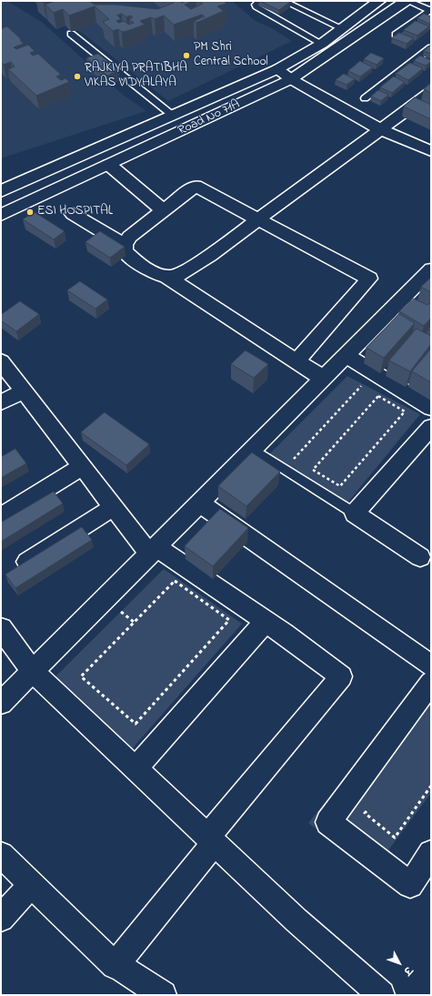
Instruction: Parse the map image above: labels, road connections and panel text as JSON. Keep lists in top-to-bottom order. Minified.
{"streets":{"street":["Road No 71A"]},"places":["PM Shri Central School","RAJKIYA PRATIBHA VIKAS VIDYALAYA","ESI HOSPITAL"],"north":"bottom right"}
